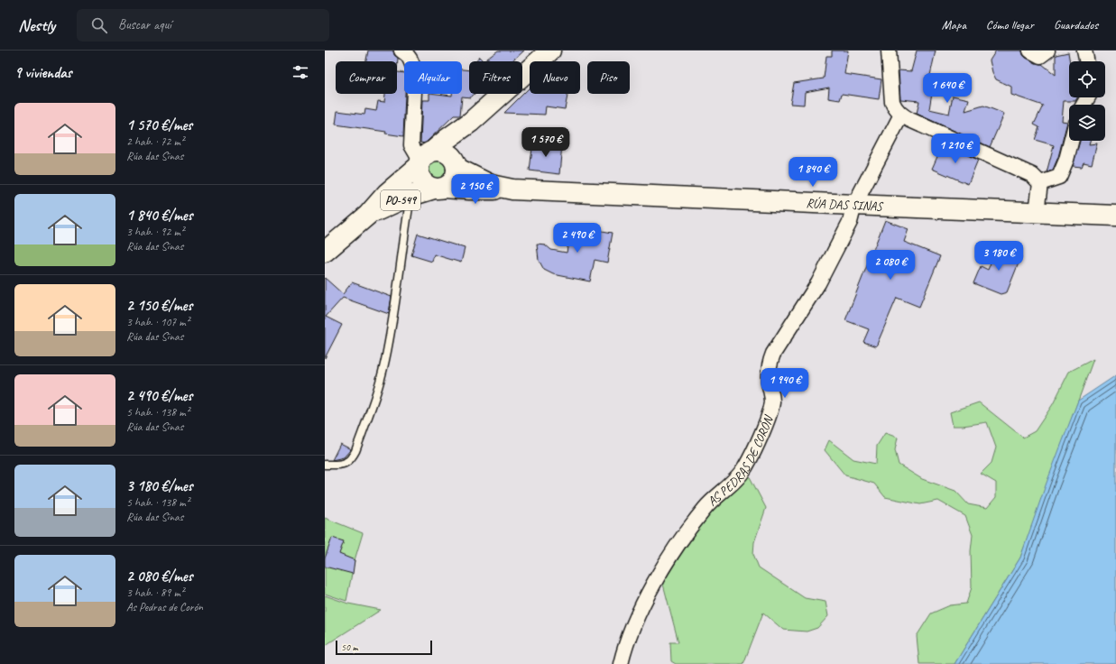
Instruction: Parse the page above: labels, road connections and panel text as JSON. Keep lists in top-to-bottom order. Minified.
{"streets":{"street":["PO-549","RÚA DAS SINAS","AS PEDRAS DE CORÓN"]},"crossings":[["PO-549","RÚA DAS SINAS"],["RÚA DAS SINAS","AS PEDRAS DE CORÓN"]],"scale_bar":"50 m","page":{"header":"Nestly","search":"Buscar aquí","nav":["Mapa","Cómo llegar","Guardados"],"heading":"9 viviendas","chip":["Comprar","Alquilar","Filtros","Nuevo","Piso"],"price":["1 640 €","1 570 €","1 210 €","1 840 €","2 150 €","2 490 €","3 180 €","2 080 €","1 940 €"],"list":[{"name":"1 570 €/mes","note":"2 hab. · 72 m² · Rúa das Sinas"},{"name":"1 840 €/mes","note":"3 hab. · 92 m² · Rúa das Sinas"},{"name":"2 150 €/mes","note":"3 hab. · 107 m² · Rúa das Sinas"},{"name":"2 490 €/mes","note":"5 hab. · 138 m² · Rúa das Sinas"},{"name":"3 180 €/mes","note":"5 hab. · 138 m² · Rúa das Sinas"},{"name":"2 080 €/mes","note":"3 hab. · 89 m² · As Pedras de Corón"}],"scale":"50 m"}}
